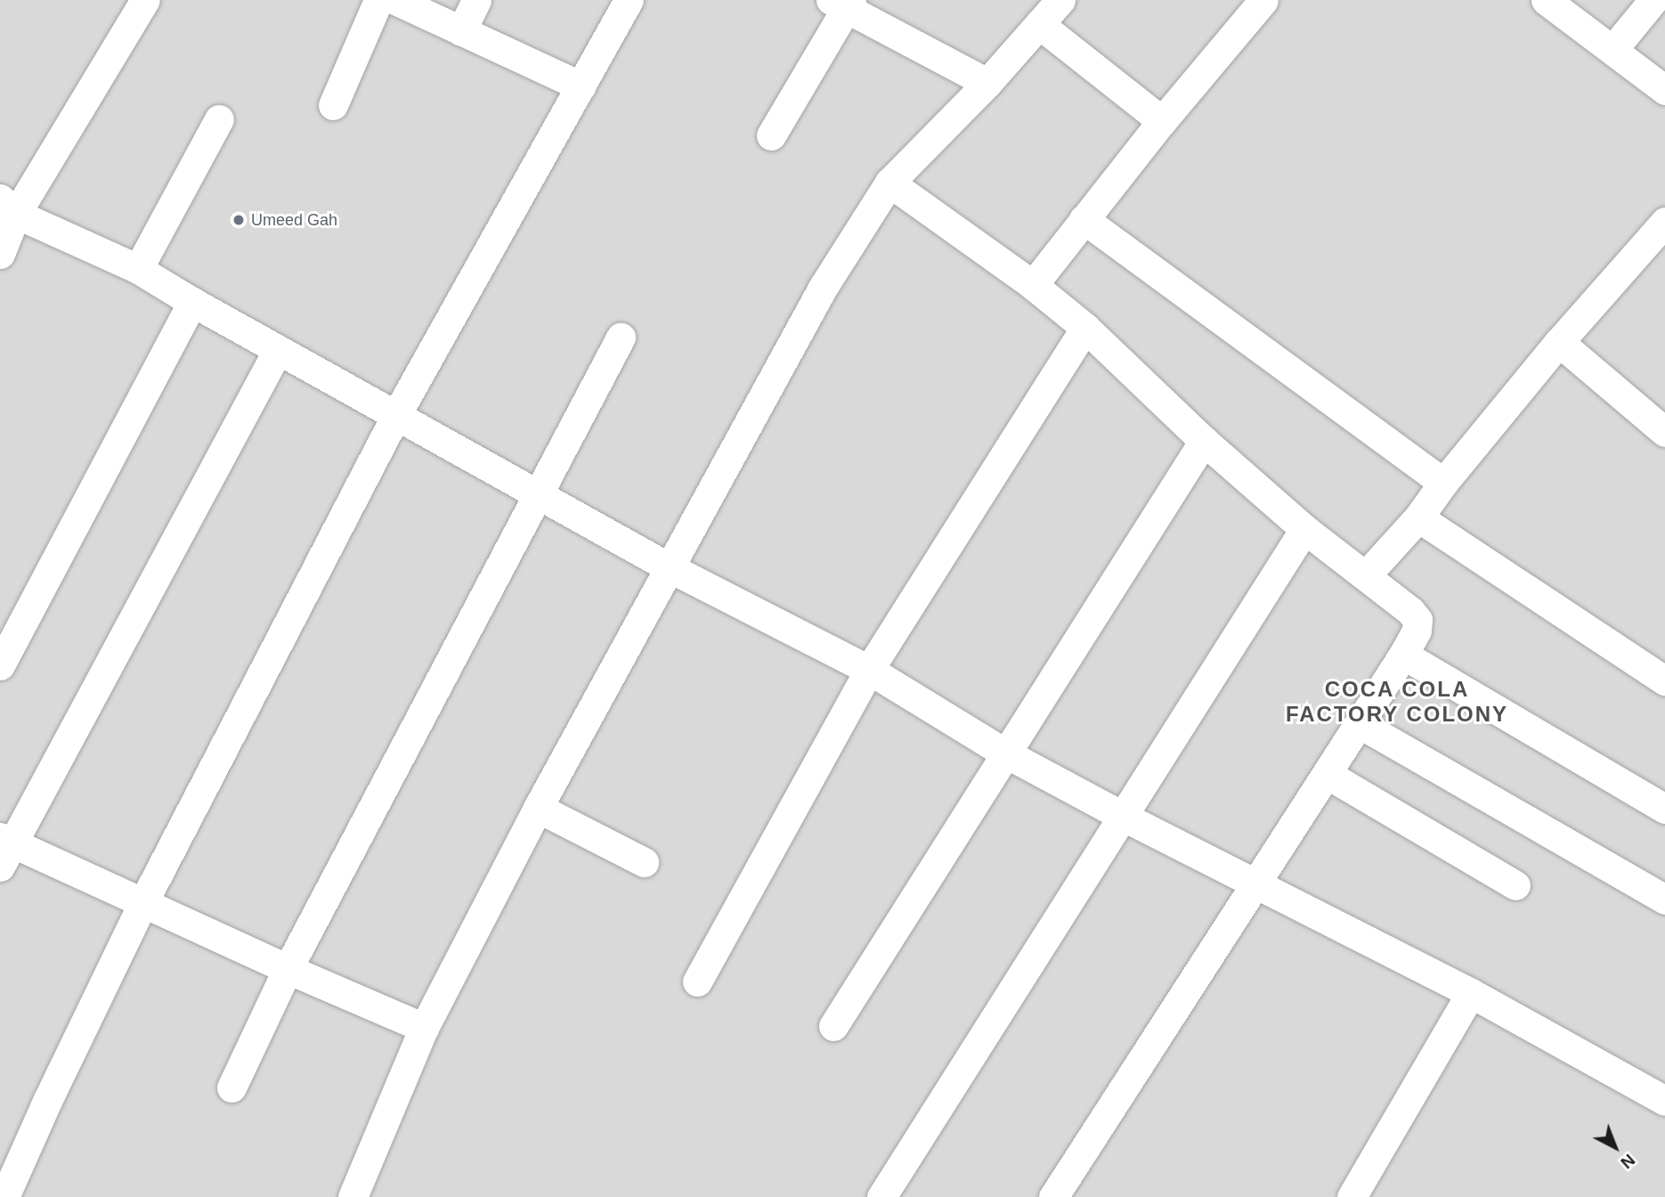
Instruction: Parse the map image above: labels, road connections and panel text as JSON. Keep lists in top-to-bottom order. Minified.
{"districts":["COCA COLA FACTORY COLONY"],"places":["Umeed Gah"],"north":"bottom right"}
